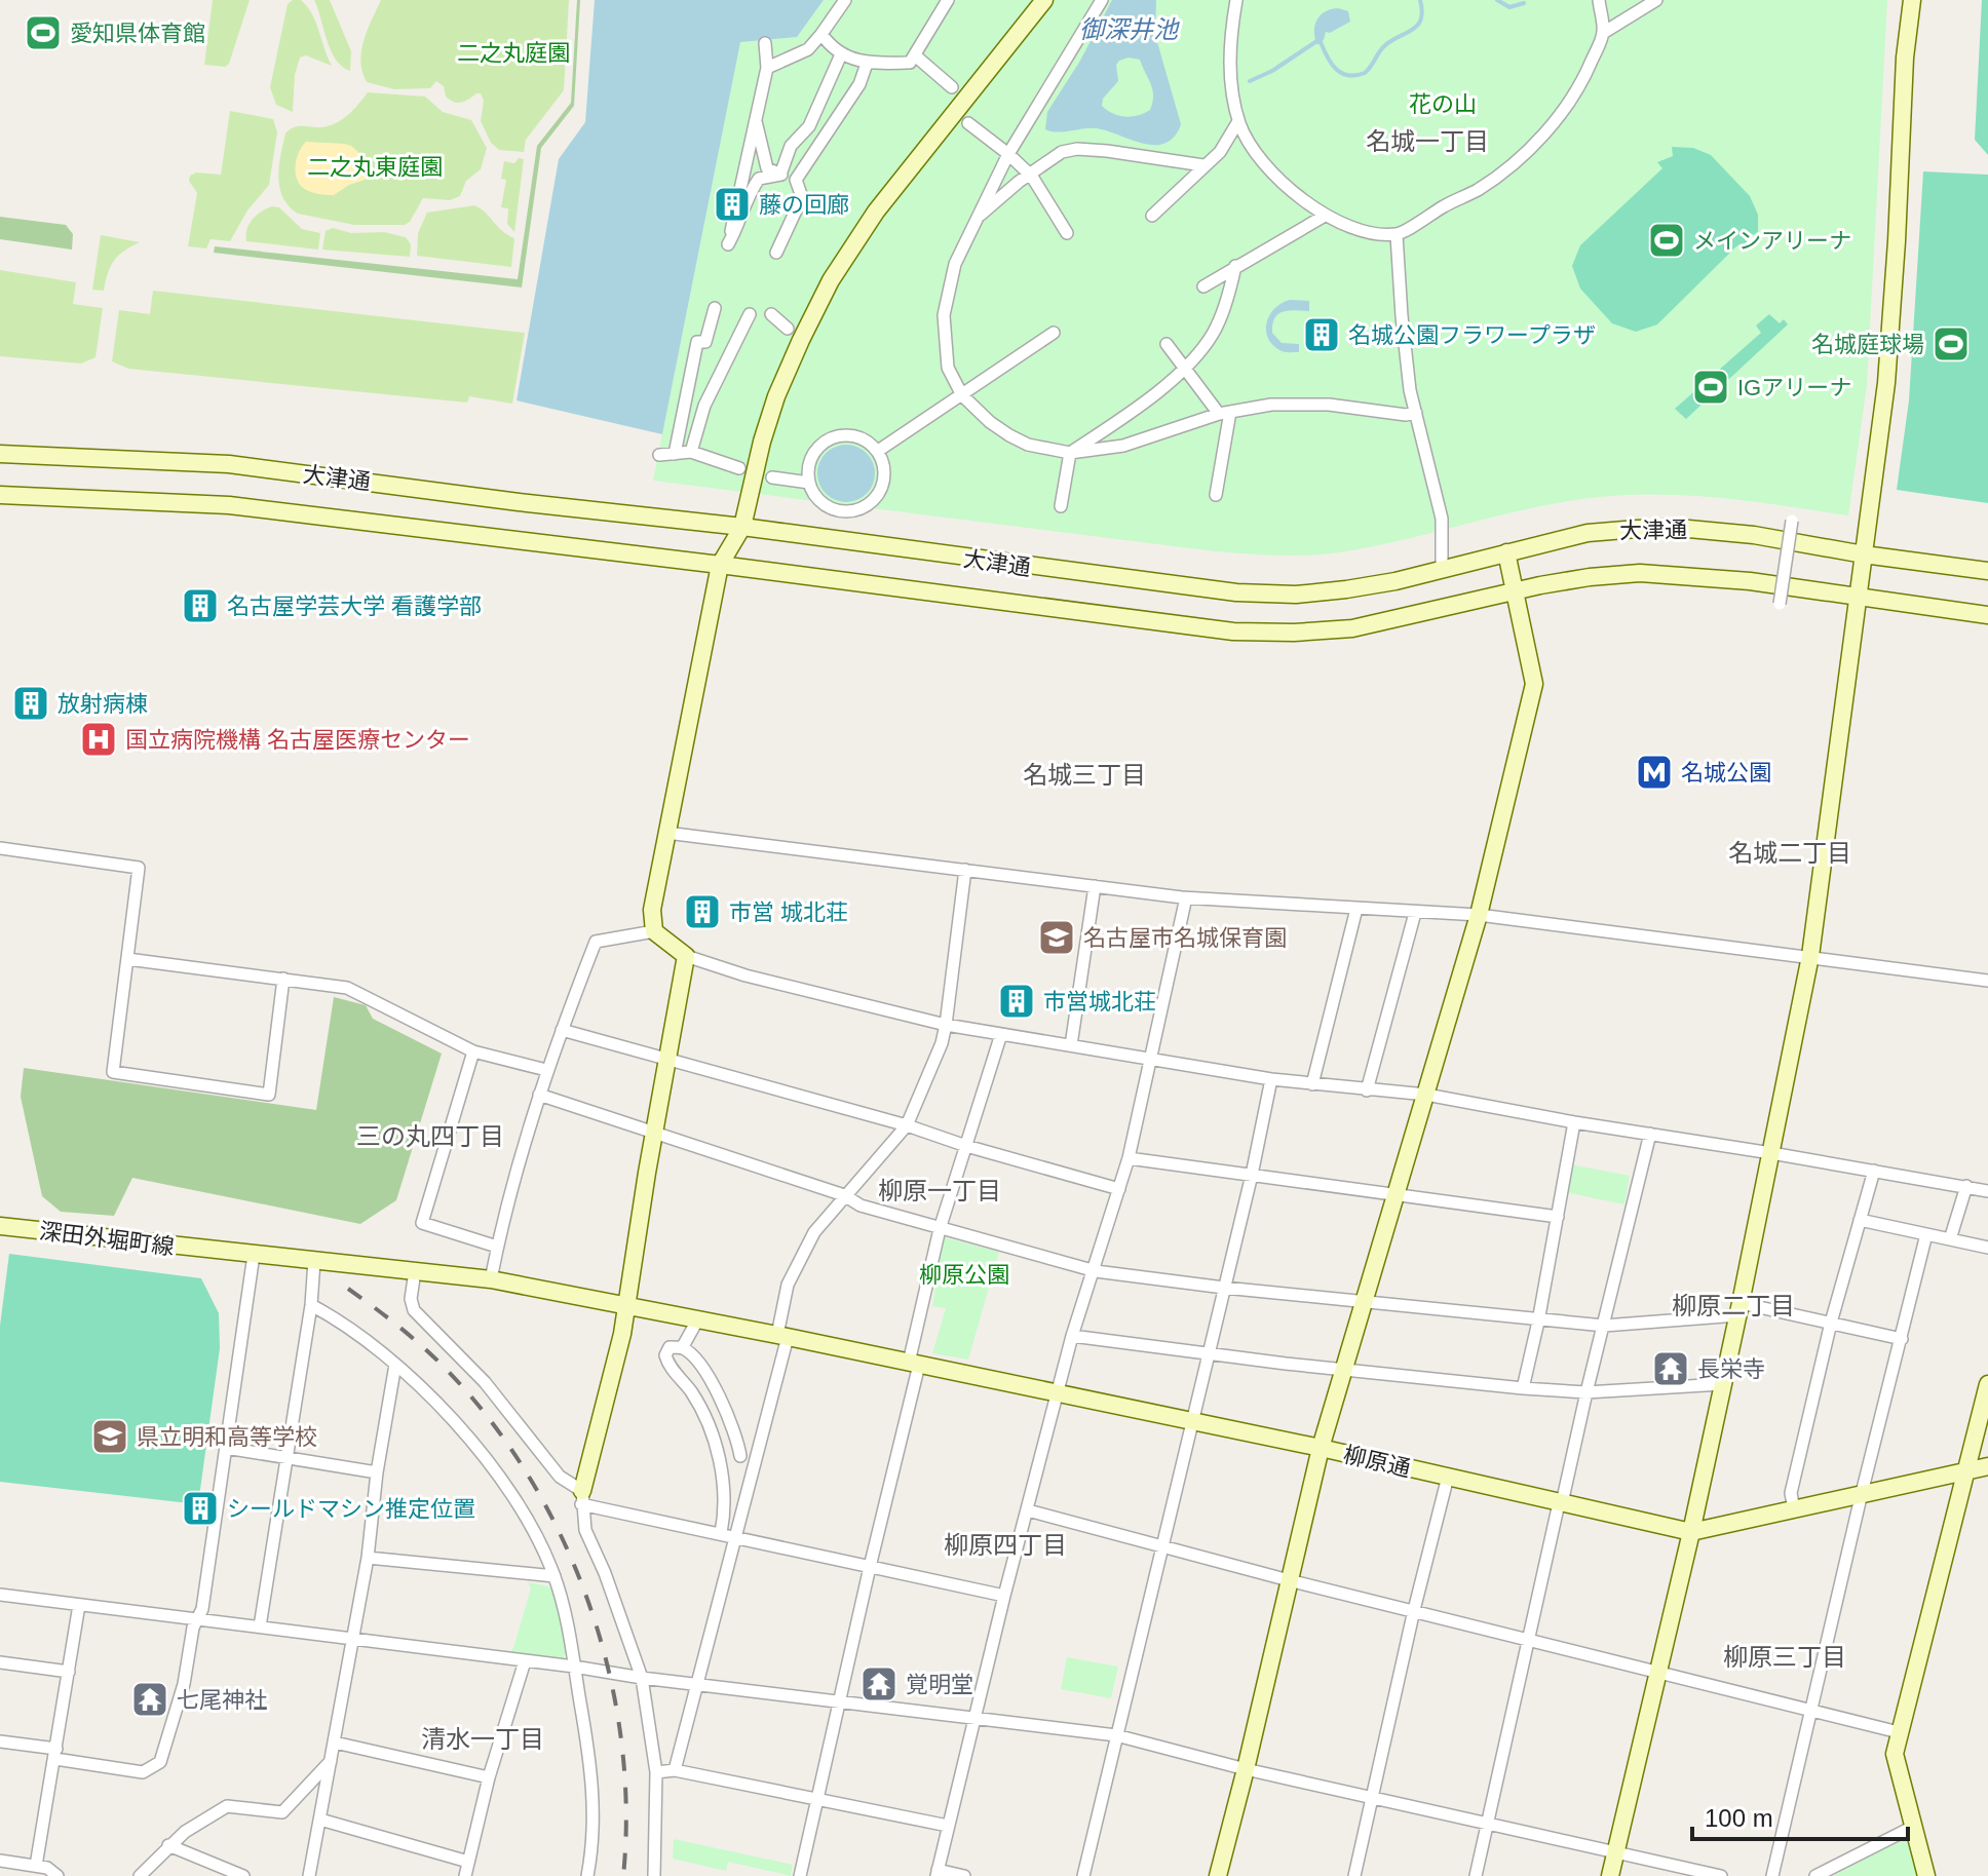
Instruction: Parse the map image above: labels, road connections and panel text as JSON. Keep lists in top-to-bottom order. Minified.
{"streets":{"street":["大津通","深田外堀町線","柳原通"]},"crossings":[["深田外堀町線","柳原通"]],"districts":["名城一丁目","名城三丁目","名城二丁目","三の丸四丁目","柳原一丁目","柳原二丁目","柳原四丁目","柳原三丁目","清水一丁目"],"water":["御深井池"],"parks":["二之丸庭園","花の山","二之丸東庭園","柳原公園"],"places":{"sports":["愛知県体育館","メインアリーナ","名城庭球場","IGアリーナ"],"building":["藤の回廊","名城公園フラワープラザ","名古屋学芸大学 看護学部","放射病棟","市営 城北荘","市営城北荘","シールドマシン推定位置"],"hospital":["国立病院機構 名古屋医療センター"],"metro station":["名城公園"],"school or university":["名古屋市名城保育園","県立明和高等学校"],"temple":["長栄寺","覚明堂","七尾神社"]},"scale_bar":"100 m"}
